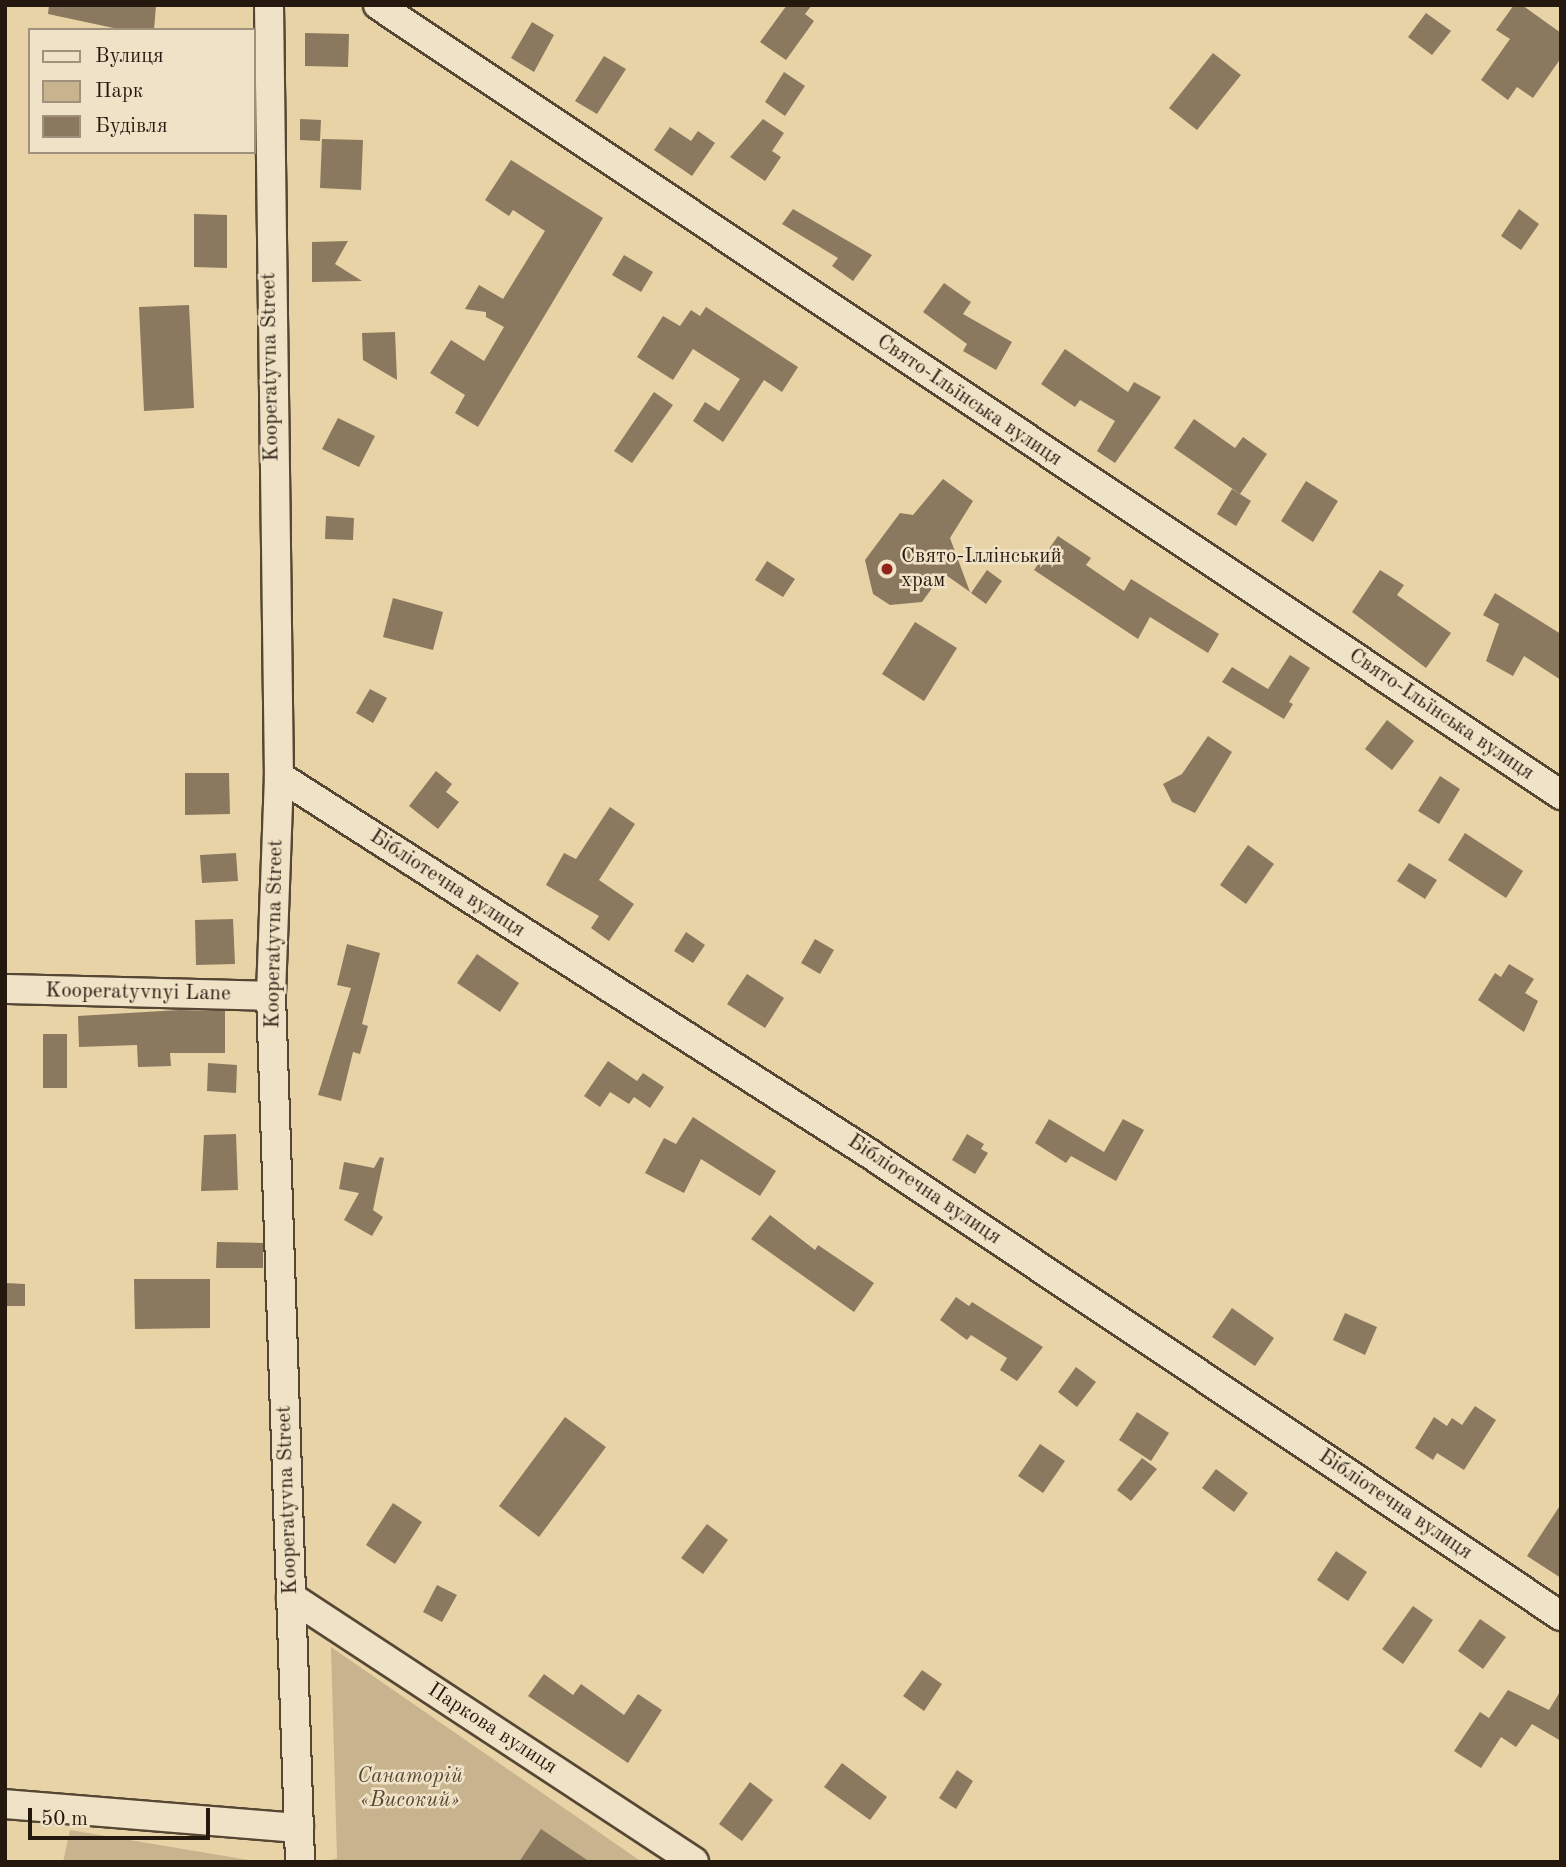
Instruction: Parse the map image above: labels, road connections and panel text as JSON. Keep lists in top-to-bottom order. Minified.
{"streets":{"street":["Kooperatyvna Street","Свято-Ільїнська вулиця","Бібліотечна вулиця","Kooperatyvnyi Lane","Паркова вулиця"]},"crossings":[["Kooperatyvna Street","Бібліотечна вулиця"],["Kooperatyvna Street","Kooperatyvnyi Lane"],["Kooperatyvna Street","Паркова вулиця"]],"parks":["Санаторій «Високий»"],"places":["Свято-Іллінський храм"],"legend":["Вулиця","Парк","Будівля"],"scale_bar":"50 m"}
